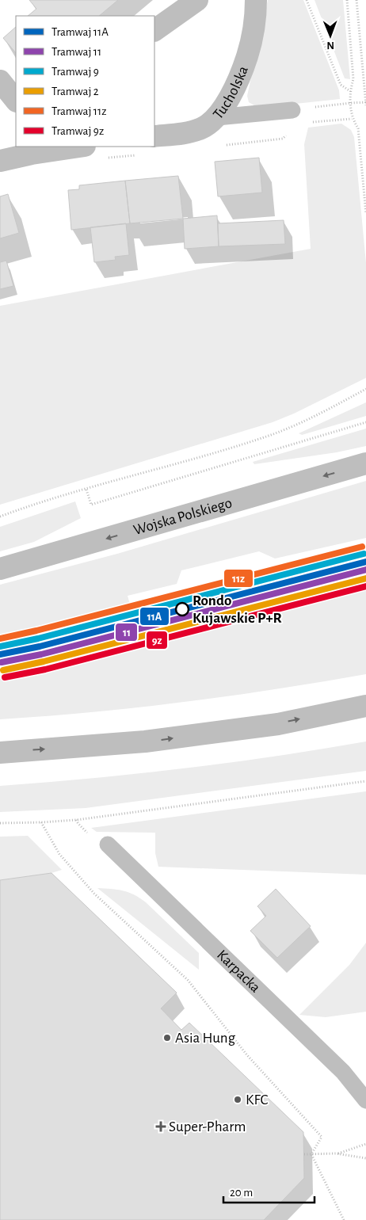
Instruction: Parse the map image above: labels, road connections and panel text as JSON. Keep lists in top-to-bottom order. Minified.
{"streets":{"street":["Tucholska","Wojska Polskiego"],"lane":["Karpacka"]},"one_way":["Wojska Polskiego"],"places":{"other":["Rondo Kujawskie P+R","Asia Hung","KFC"],"health":["Super-Pharm"]},"lines":["tram line 11z","tram line 9","tram line 11A","tram line 11","tram line 2","tram line 9z"],"legend":["Tramwaj 11A","Tramwaj 11","Tramwaj 9","Tramwaj 2","Tramwaj 11z","Tramwaj 9z"],"scale_bar":"20 m","north":"bottom"}
